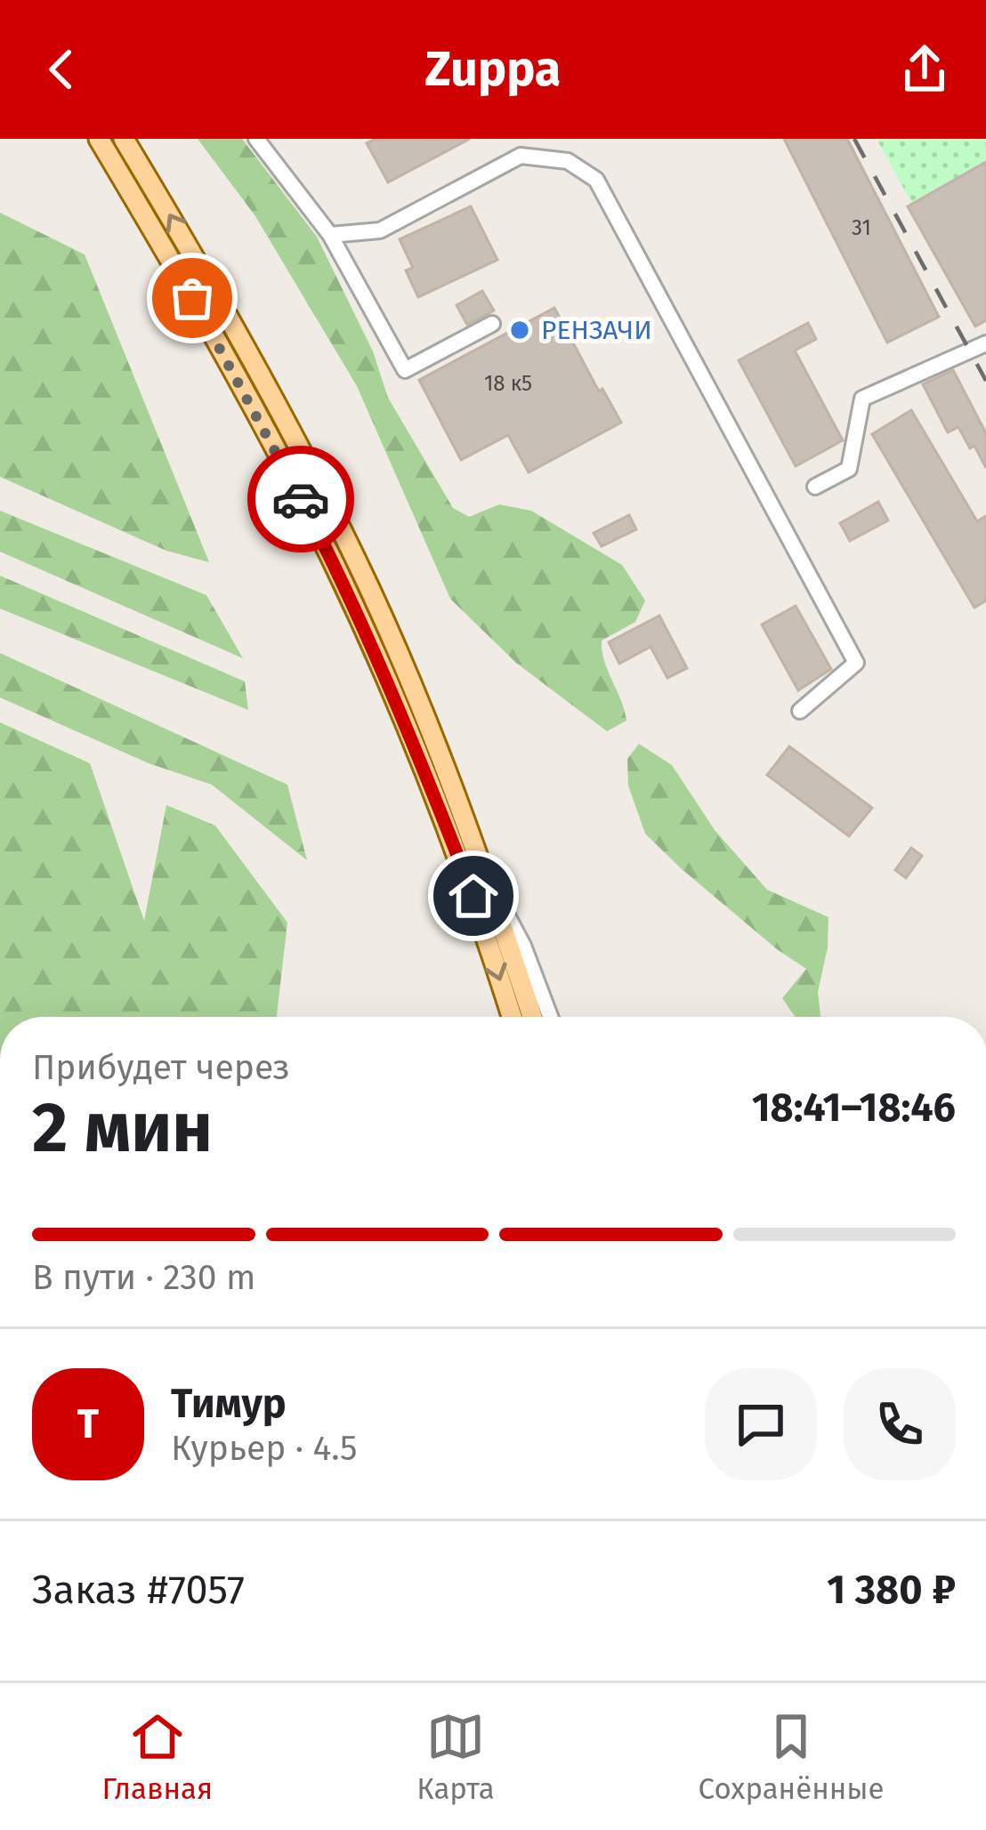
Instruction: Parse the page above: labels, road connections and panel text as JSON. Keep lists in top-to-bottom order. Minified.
{"places":["РЕНЗАЧИ"],"house_numbers":["31","18 к5"],"page":{"header":"Zuppa","heading":["2 мин","Прибудет через","18:41–18:46"],"panel":["Тимур","Курьер · 4.5","Заказ #7057","1 380 ₽"],"bar":"В пути · 230 m","round":"Т","tabs":["Главная","Карта","Сохранённые"]}}
